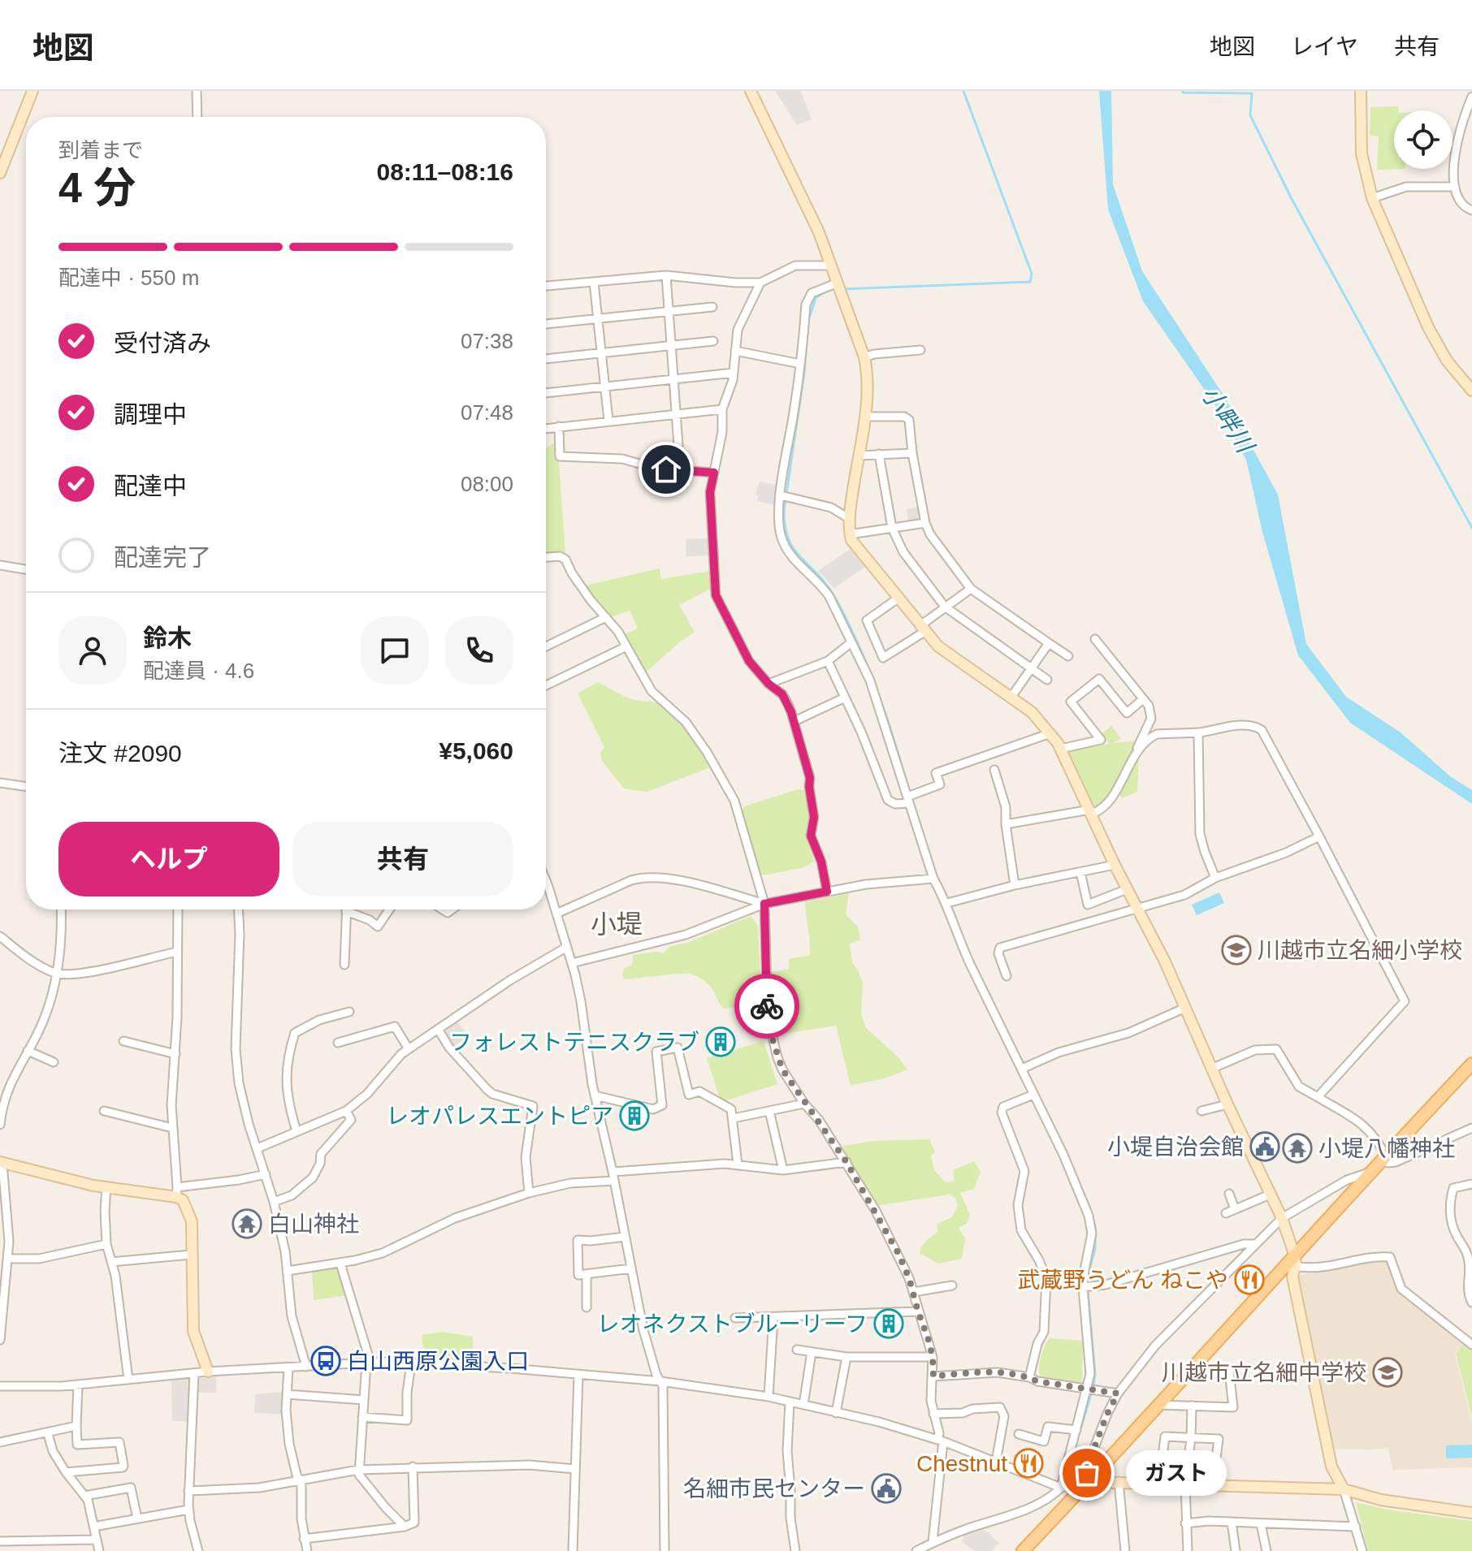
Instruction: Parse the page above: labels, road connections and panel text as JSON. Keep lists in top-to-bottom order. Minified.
{"districts":["小堤"],"water":["小畔川"],"places":{"school or university":["川越市立名細小学校","川越市立名細中学校"],"building":["フォレストテニスクラブ","レオパレスエントピア","レオネクストブルーリーフ"],"public building":["小堤自治会館","名細市民センター"],"temple":["小堤八幡神社","白山神社"],"restaurant":["武蔵野うどん ねこや","Chestnut"],"bus stop":["白山西原公園入口"],"other":["ガスト"]},"page":{"header":"地図","nav":["地図","レイヤ","共有"],"heading":["4 分","到着まで","08:11–08:16"],"panel":["鈴木","配達員 · 4.6","注文 #2090","¥5,060"],"bar":"配達中 · 550 m","list":[["受付済み","07:38"],["調理中","07:48"],["配達中","08:00"],"配達完了"],"buttons":["ヘルプ","共有"],"bubble":"ガスト"}}
